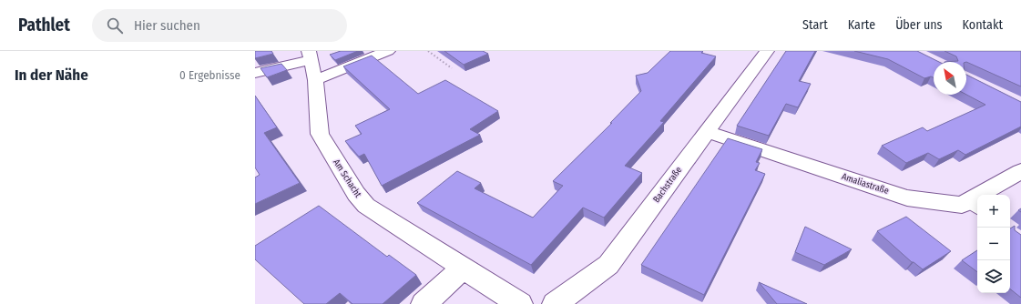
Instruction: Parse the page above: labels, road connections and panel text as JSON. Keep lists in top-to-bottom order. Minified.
{"streets":{"street":["Am Schacht","Amaliastraße","Bachstraße"]},"crossings":[["Amaliastraße","Bachstraße"]],"north":"top left","page":{"header":"Pathlet","search":"Hier suchen","nav":["Start","Karte","Über uns","Kontakt"],"heading":["In der Nähe","0 Ergebnisse"],"map_buttons":["+","−"]}}
